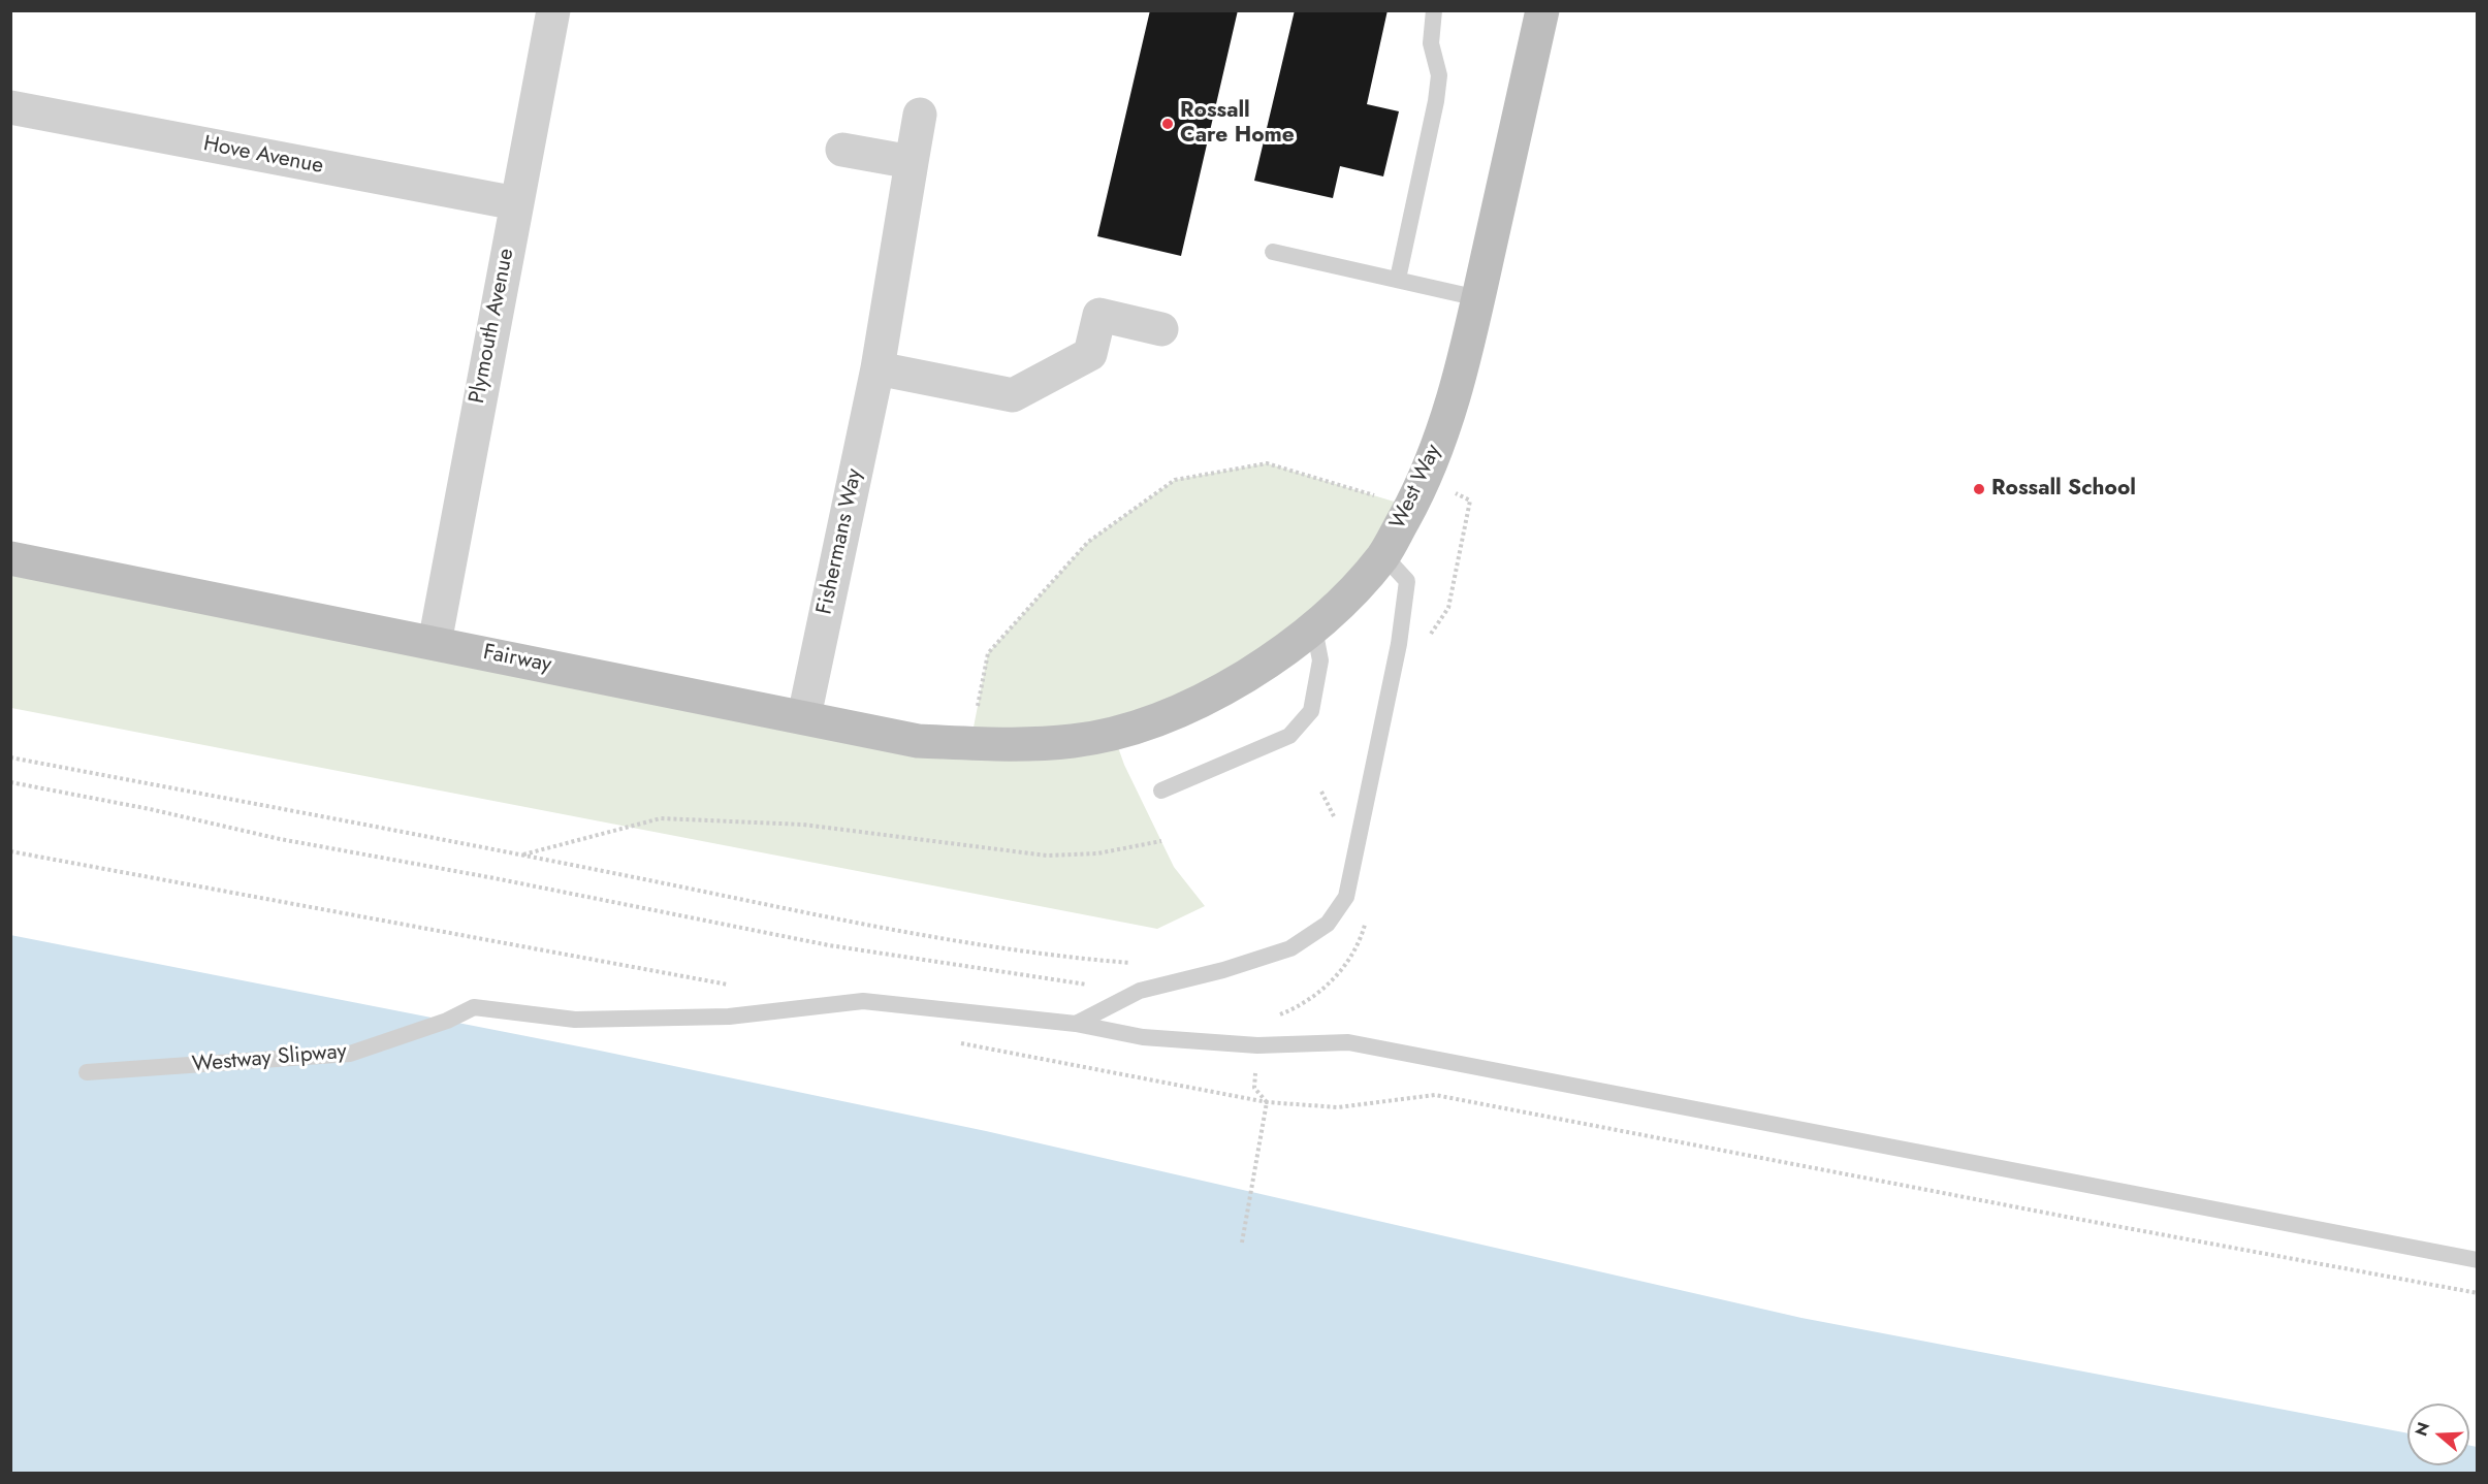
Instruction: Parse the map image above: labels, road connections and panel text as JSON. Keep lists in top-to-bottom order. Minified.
{"streets":{"street":["Hove Avenue","Plymouth Avenue","West Way","Fishermans Way","Fairway"],"lane":["Westway Slipway"]},"crossings":[["Hove Avenue","Plymouth Avenue"],["Plymouth Avenue","Fairway"],["West Way","Fairway"],["Fishermans Way","Fairway"]],"places":["Rossall Care Home","Rossall School"],"north":"left"}
